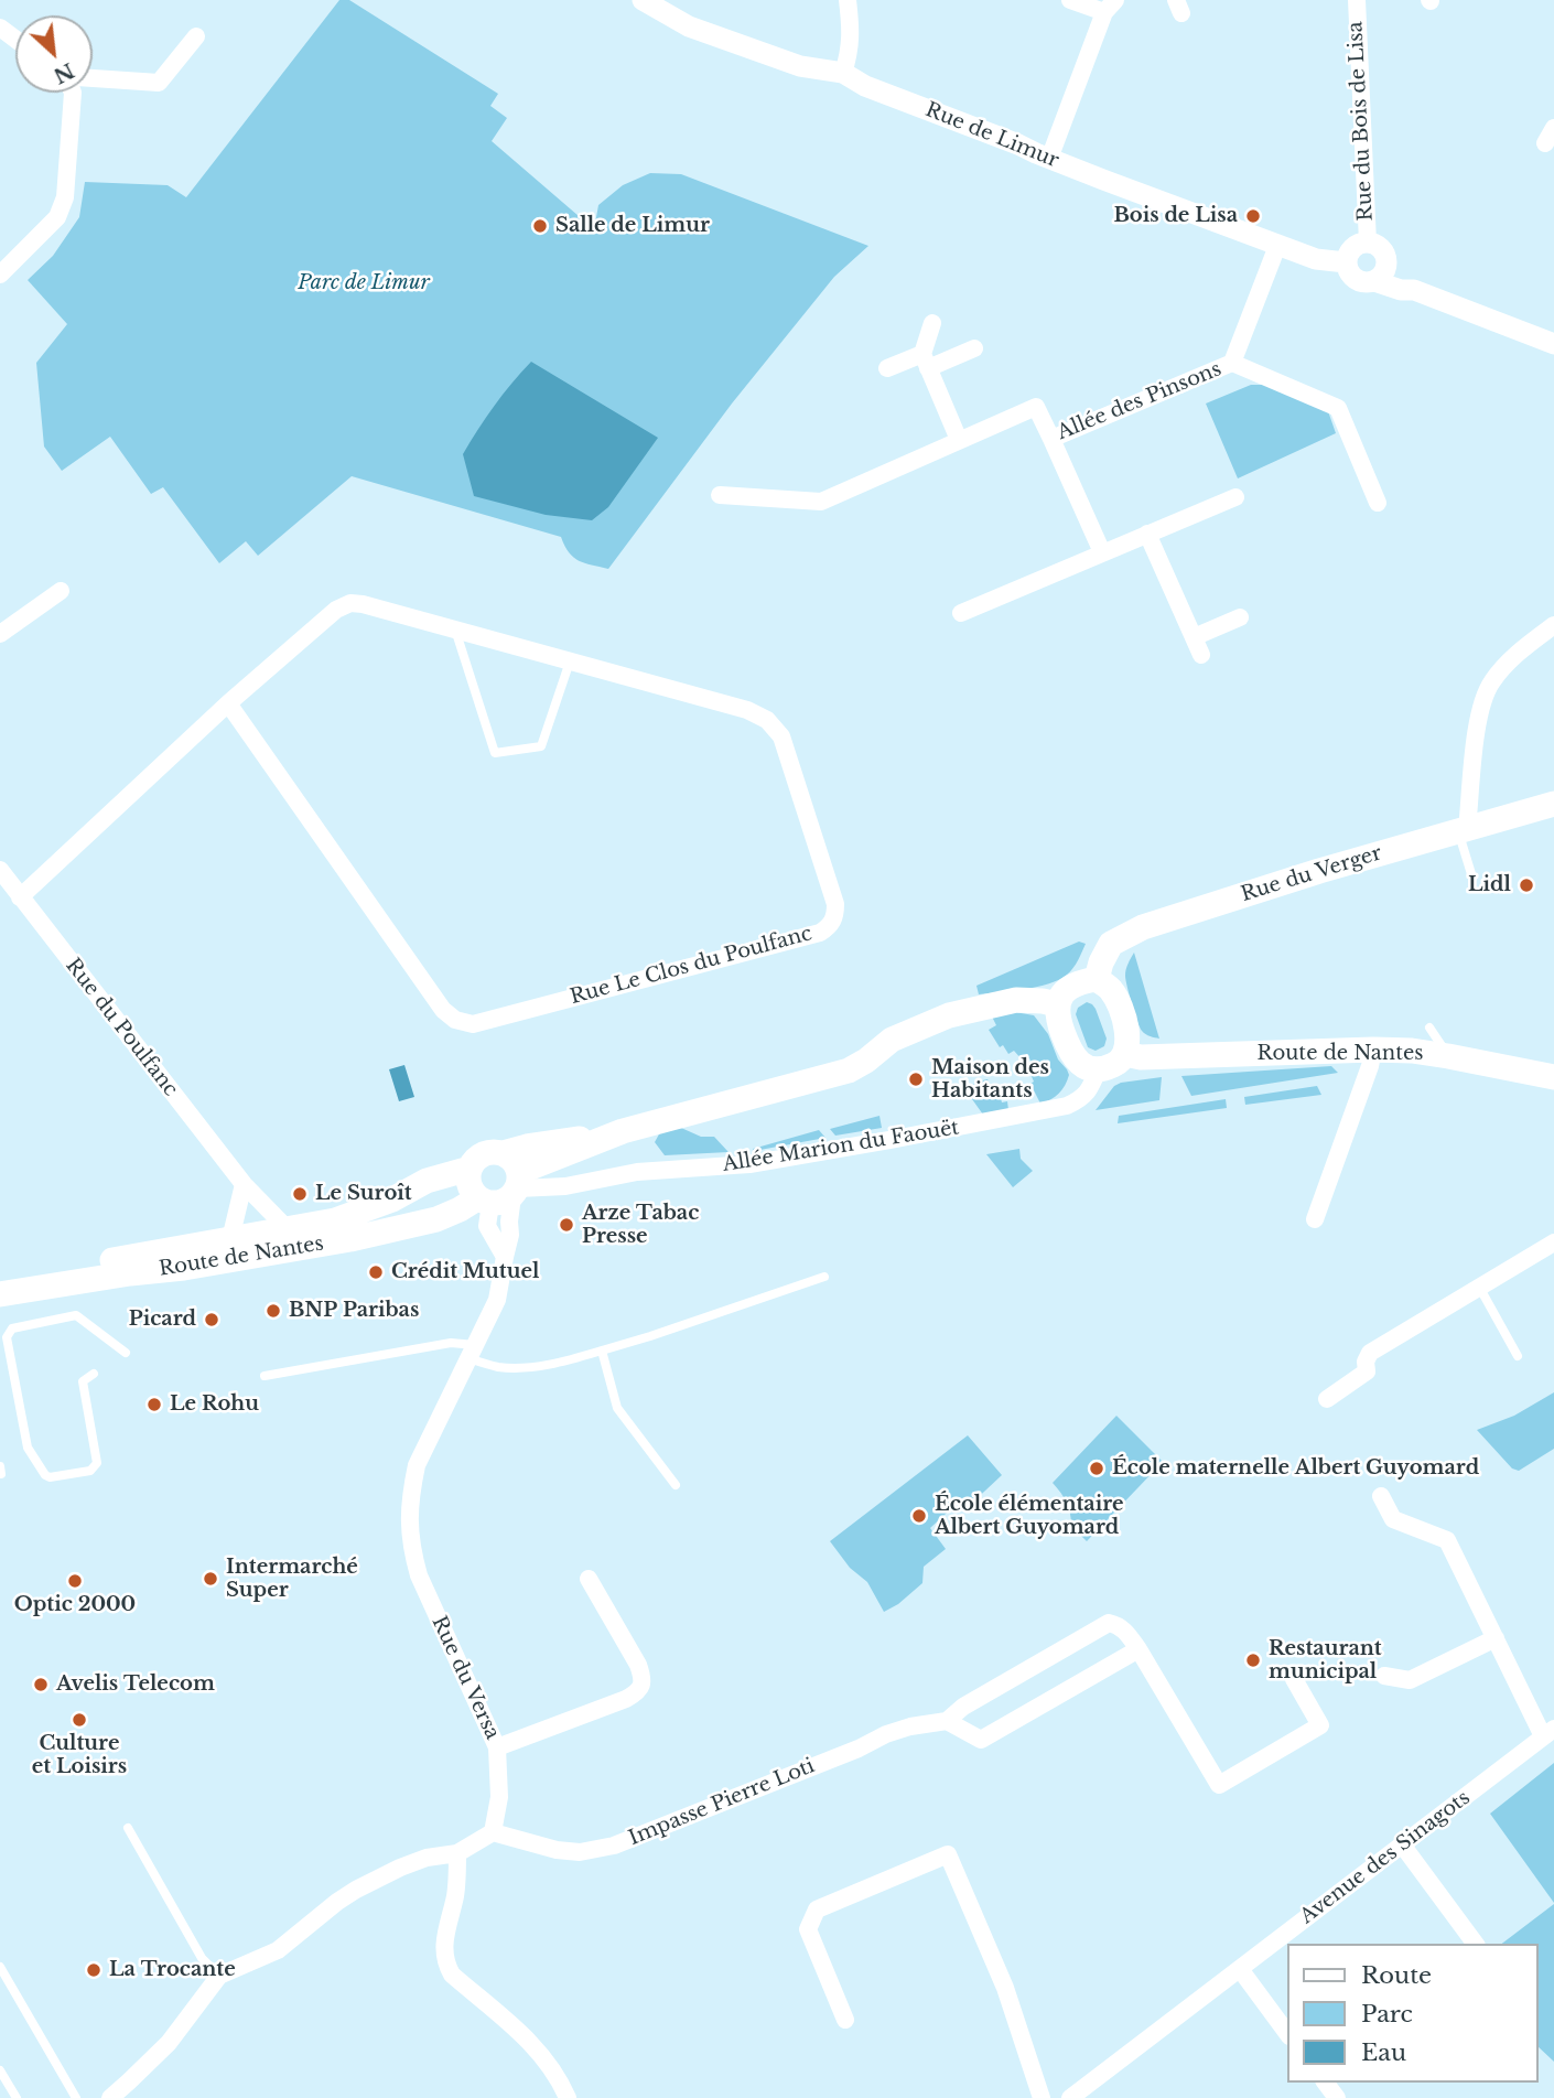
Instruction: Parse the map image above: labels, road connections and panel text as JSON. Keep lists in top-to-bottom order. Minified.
{"streets":{"main road":["Rue du Verger","Route de Nantes"],"street":["Rue du Bois de Lisa","Rue de Limur","Allée des Pinsons","Rue Le Clos du Poulfanc","Rue du Poulfanc","Allée Marion du Faouët","Rue du Versa","Impasse Pierre Loti","Avenue des Sinagots"]},"crossings":[["Rue du Bois de Lisa","Rue de Limur"],["Rue de Limur","Allée des Pinsons"],["Rue du Verger","Route de Nantes"],["Rue du Verger","Allée Marion du Faouët"],["Rue Le Clos du Poulfanc","Rue du Poulfanc"],["Rue du Poulfanc","Route de Nantes"],["Route de Nantes","Allée Marion du Faouët"],["Route de Nantes","Rue du Versa"],["Allée Marion du Faouët","Rue du Versa"],["Rue du Versa","Impasse Pierre Loti"]],"parks":["Parc de Limur"],"places":["Bois de Lisa","Salle de Limur","Lidl","Maison des Habitants","Le Suroît","Arze Tabac Presse","Crédit Mutuel","BNP Paribas","Picard","Le Rohu","École maternelle Albert Guyomard","École élémentaire Albert Guyomard","Intermarché Super","Optic 2000","Restaurant municipal","Avelis Telecom","Culture et Loisirs","La Trocante"],"legend":["Route","Parc","Eau"],"north":"bottom right"}
